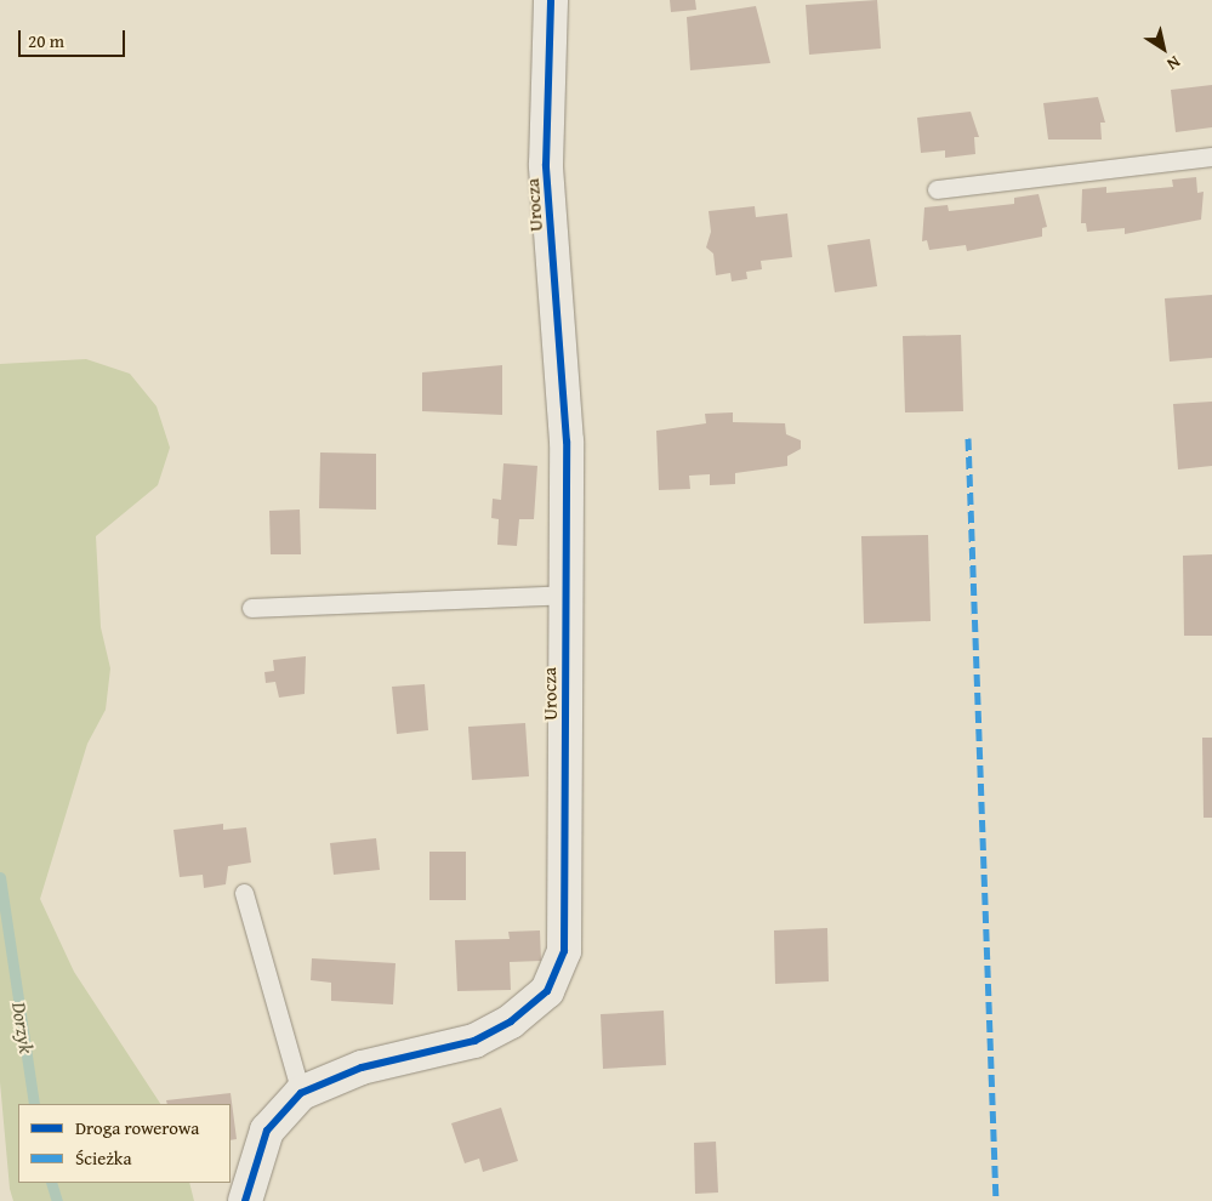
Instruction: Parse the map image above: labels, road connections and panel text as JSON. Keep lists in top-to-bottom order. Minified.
{"streets":{"street":["Urocza"]},"water":["Dorzyk"],"legend":["Droga rowerowa","Ścieżka"],"scale_bar":"20 m","north":"bottom right"}
